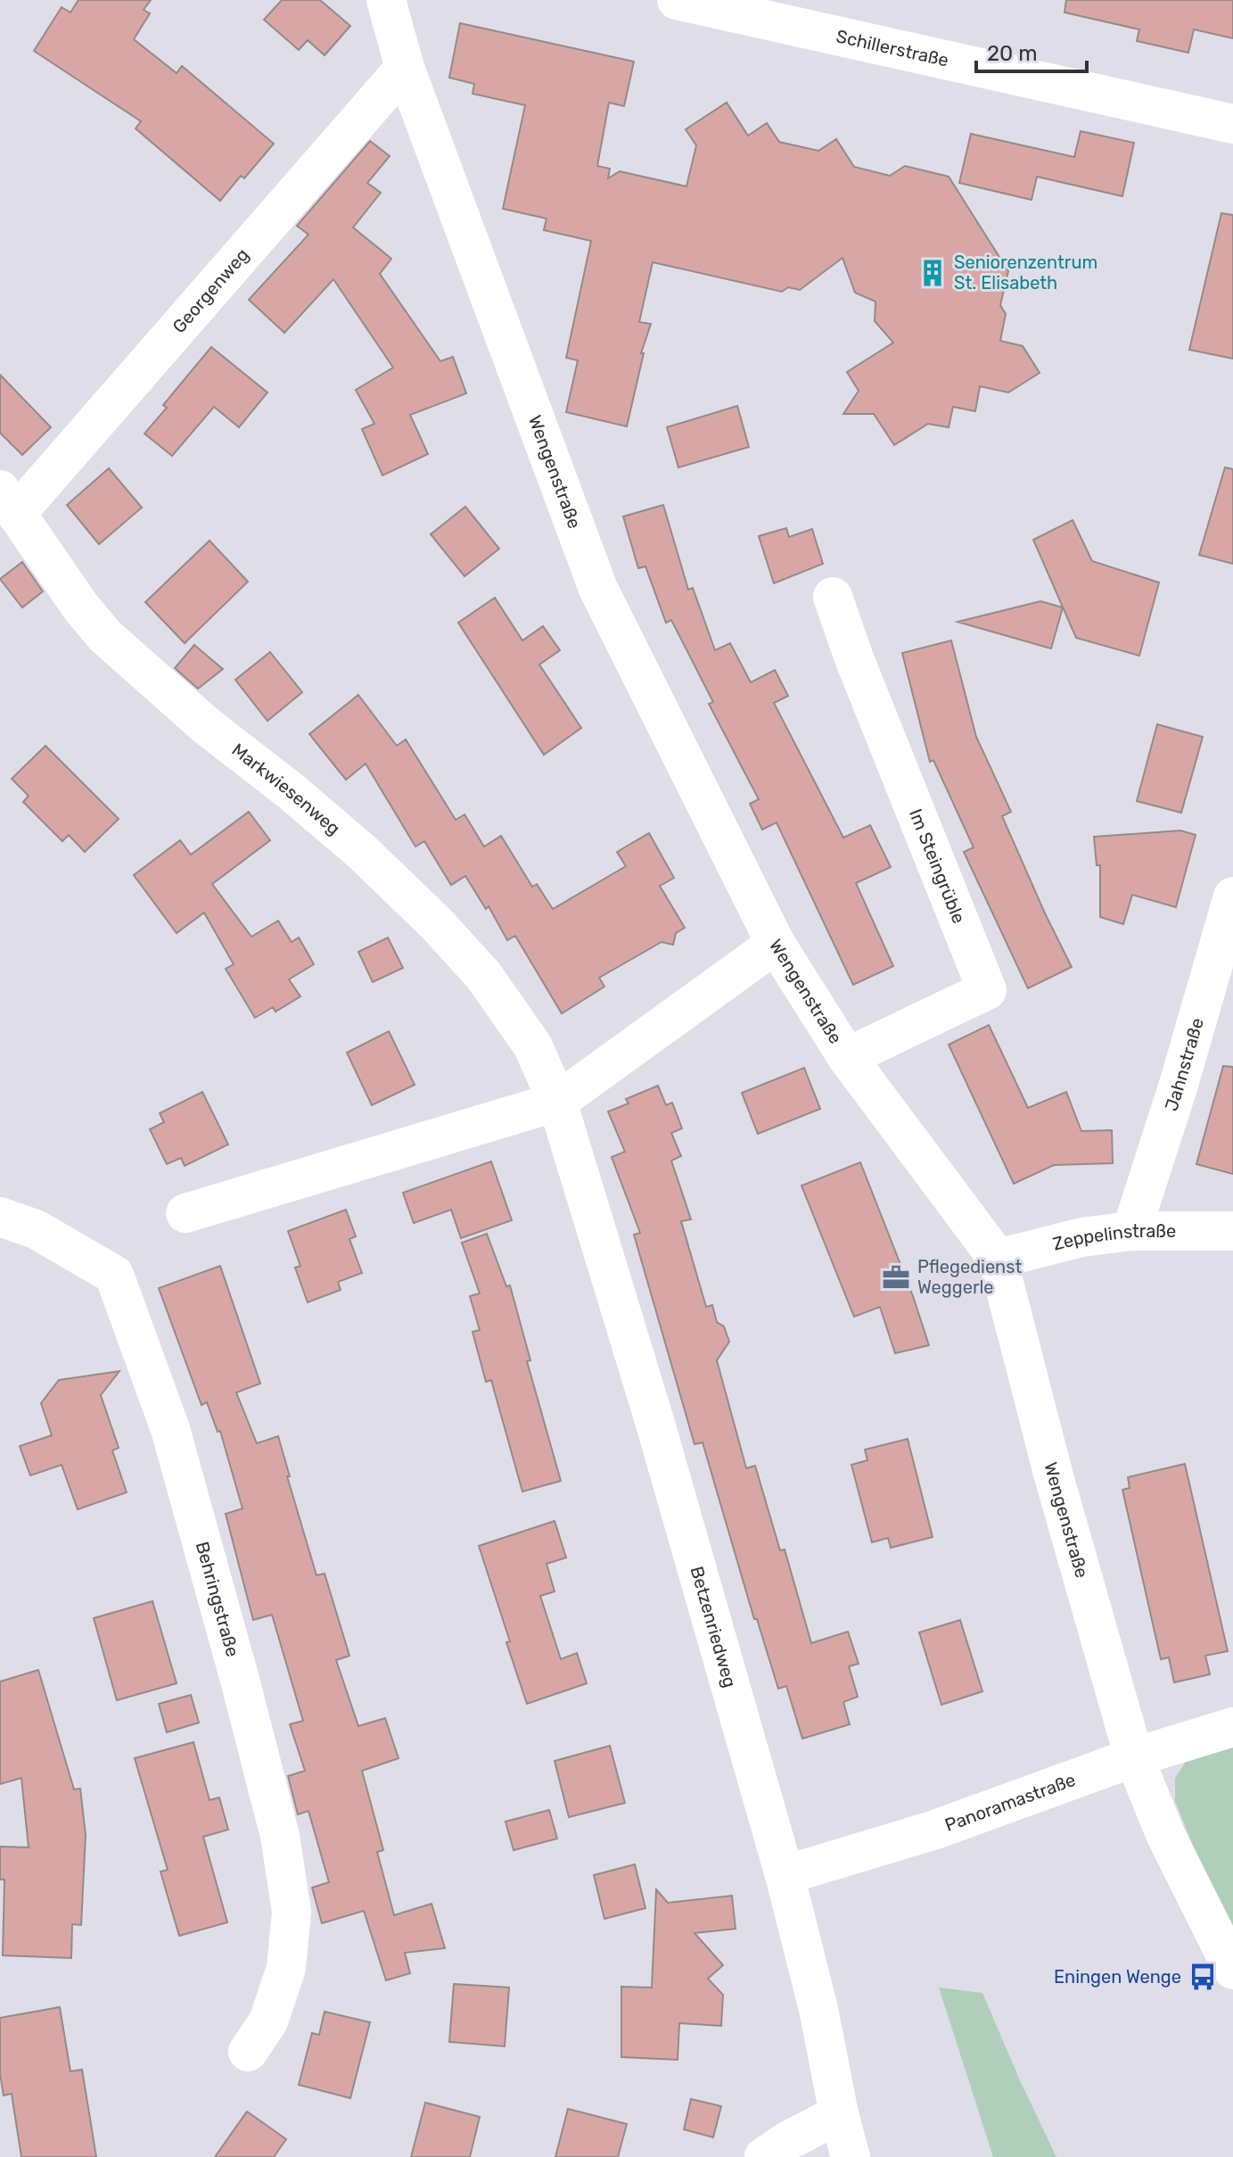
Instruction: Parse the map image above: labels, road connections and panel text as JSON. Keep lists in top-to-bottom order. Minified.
{"streets":{"street":["Schillerstraße","Georgenweg","Wengenstraße","Markwiesenweg","Im Steingrüble","Jahnstraße","Zeppelinstraße","Behringstraße","Betzenriedweg","Panoramastraße"]},"crossings":[["Georgenweg","Wengenstraße"],["Georgenweg","Markwiesenweg"],["Wengenstraße","Im Steingrüble"],["Wengenstraße","Zeppelinstraße"],["Wengenstraße","Panoramastraße"],["Markwiesenweg","Betzenriedweg"],["Jahnstraße","Zeppelinstraße"],["Betzenriedweg","Panoramastraße"]],"places":{"building":["Seniorenzentrum St. Elisabeth"],"office":["Pflegedienst Weggerle"],"bus stop":["Eningen Wenge"]},"scale_bar":"20 m"}
